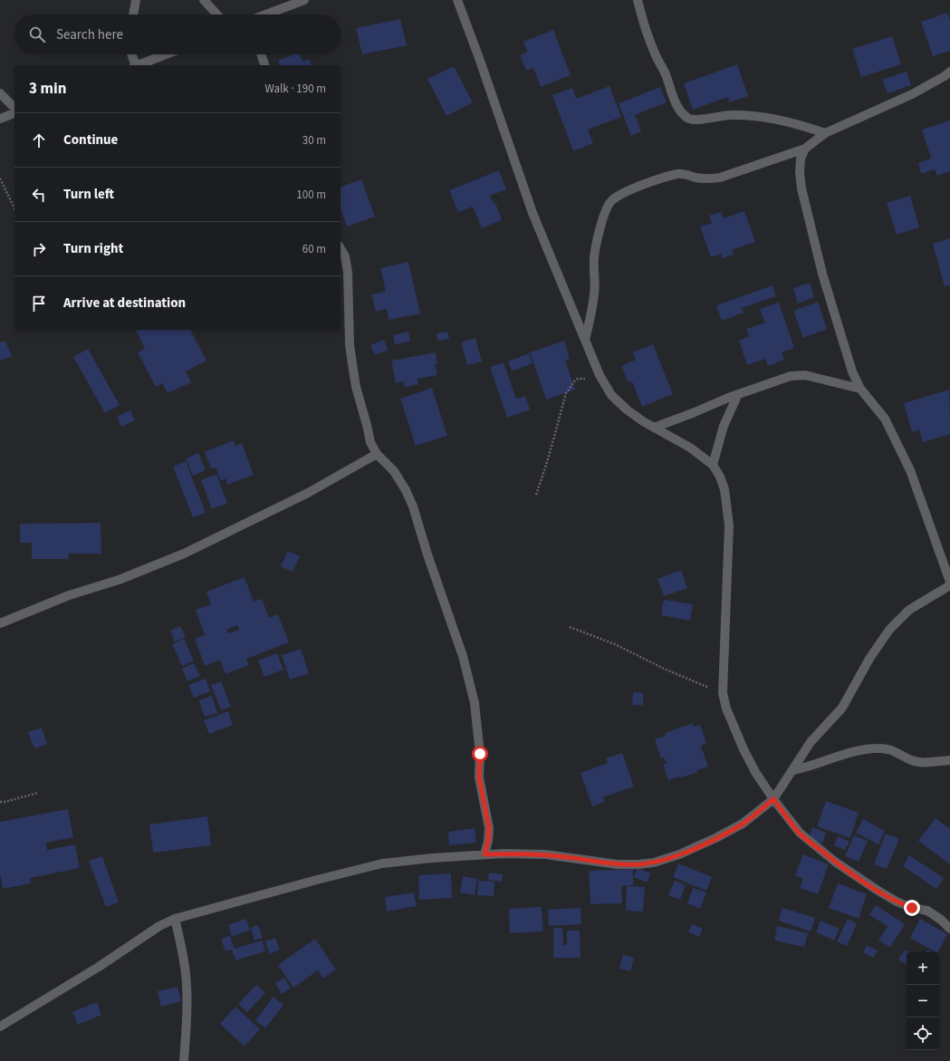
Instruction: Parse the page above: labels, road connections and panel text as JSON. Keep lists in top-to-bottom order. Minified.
{"page":{"search":"Search here","heading":["3 min","Walk · 190 m"],"list":[["Continue","30 m"],["Turn left","100 m"],["Turn right","60 m"],"Arrive at destination"],"map_buttons":["+","−"]}}
